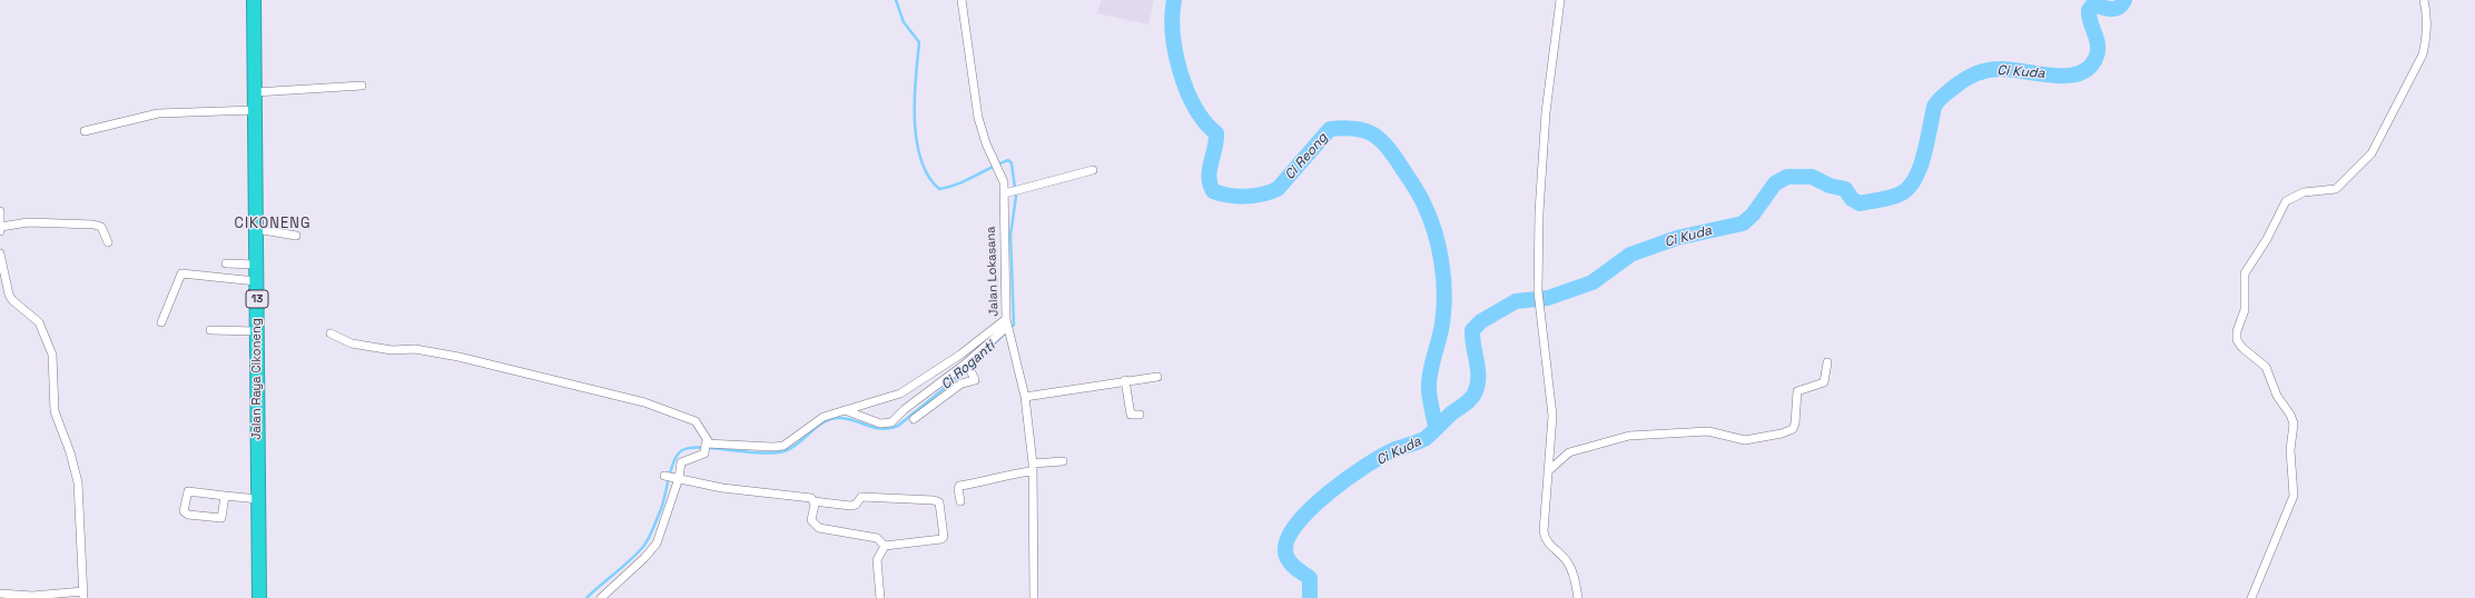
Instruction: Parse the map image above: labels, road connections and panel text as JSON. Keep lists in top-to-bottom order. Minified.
{"streets":{"highway":["13","Jalan Raya Cikoneng"],"street":["Jalan Lokasana"]},"districts":["CIKONENG"],"water":["Ci Kuda","Ci Reong","Ci Roganti"]}
